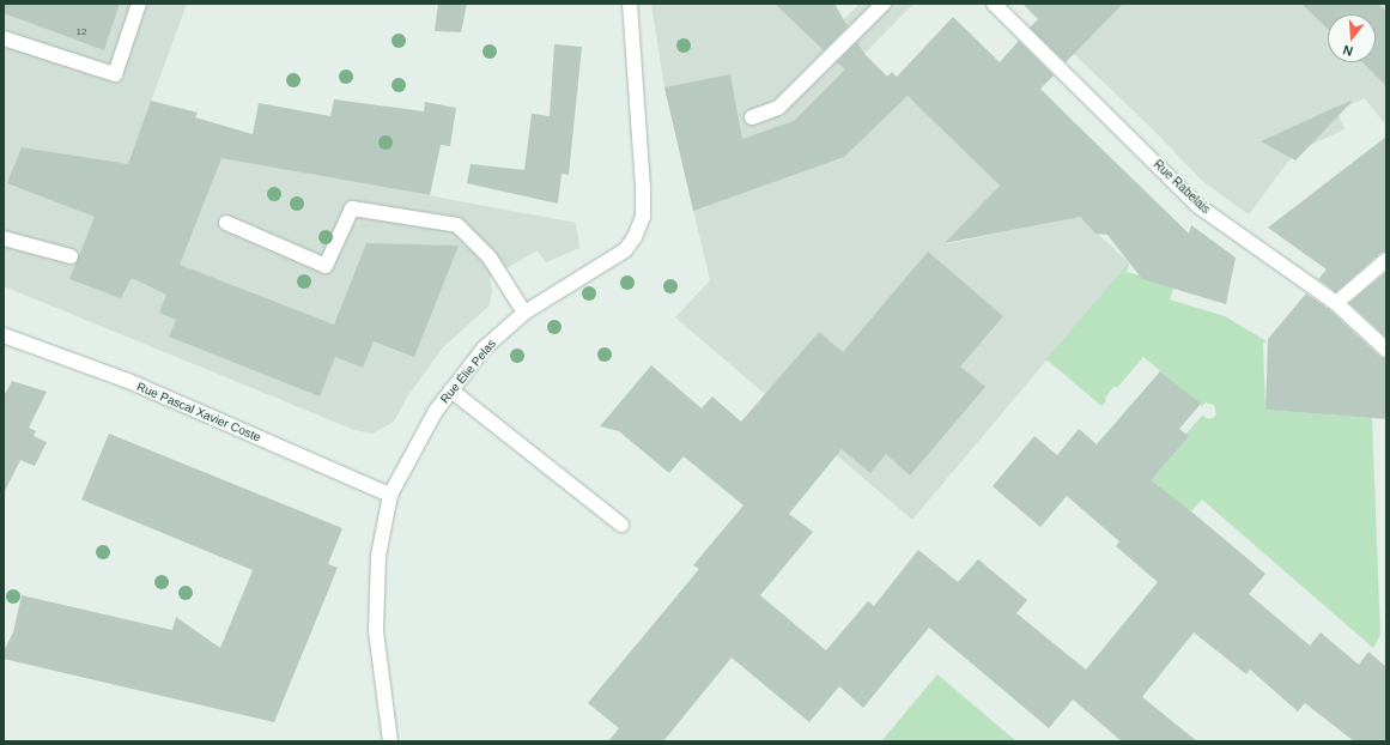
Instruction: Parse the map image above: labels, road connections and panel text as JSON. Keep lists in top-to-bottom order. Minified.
{"streets":{"street":["Rue Rabelais","Rue Élie Pelas","Rue Pascal Xavier Coste"]},"crossings":[["Rue Élie Pelas","Rue Pascal Xavier Coste"]],"house_numbers":["12"],"north":"bottom"}
